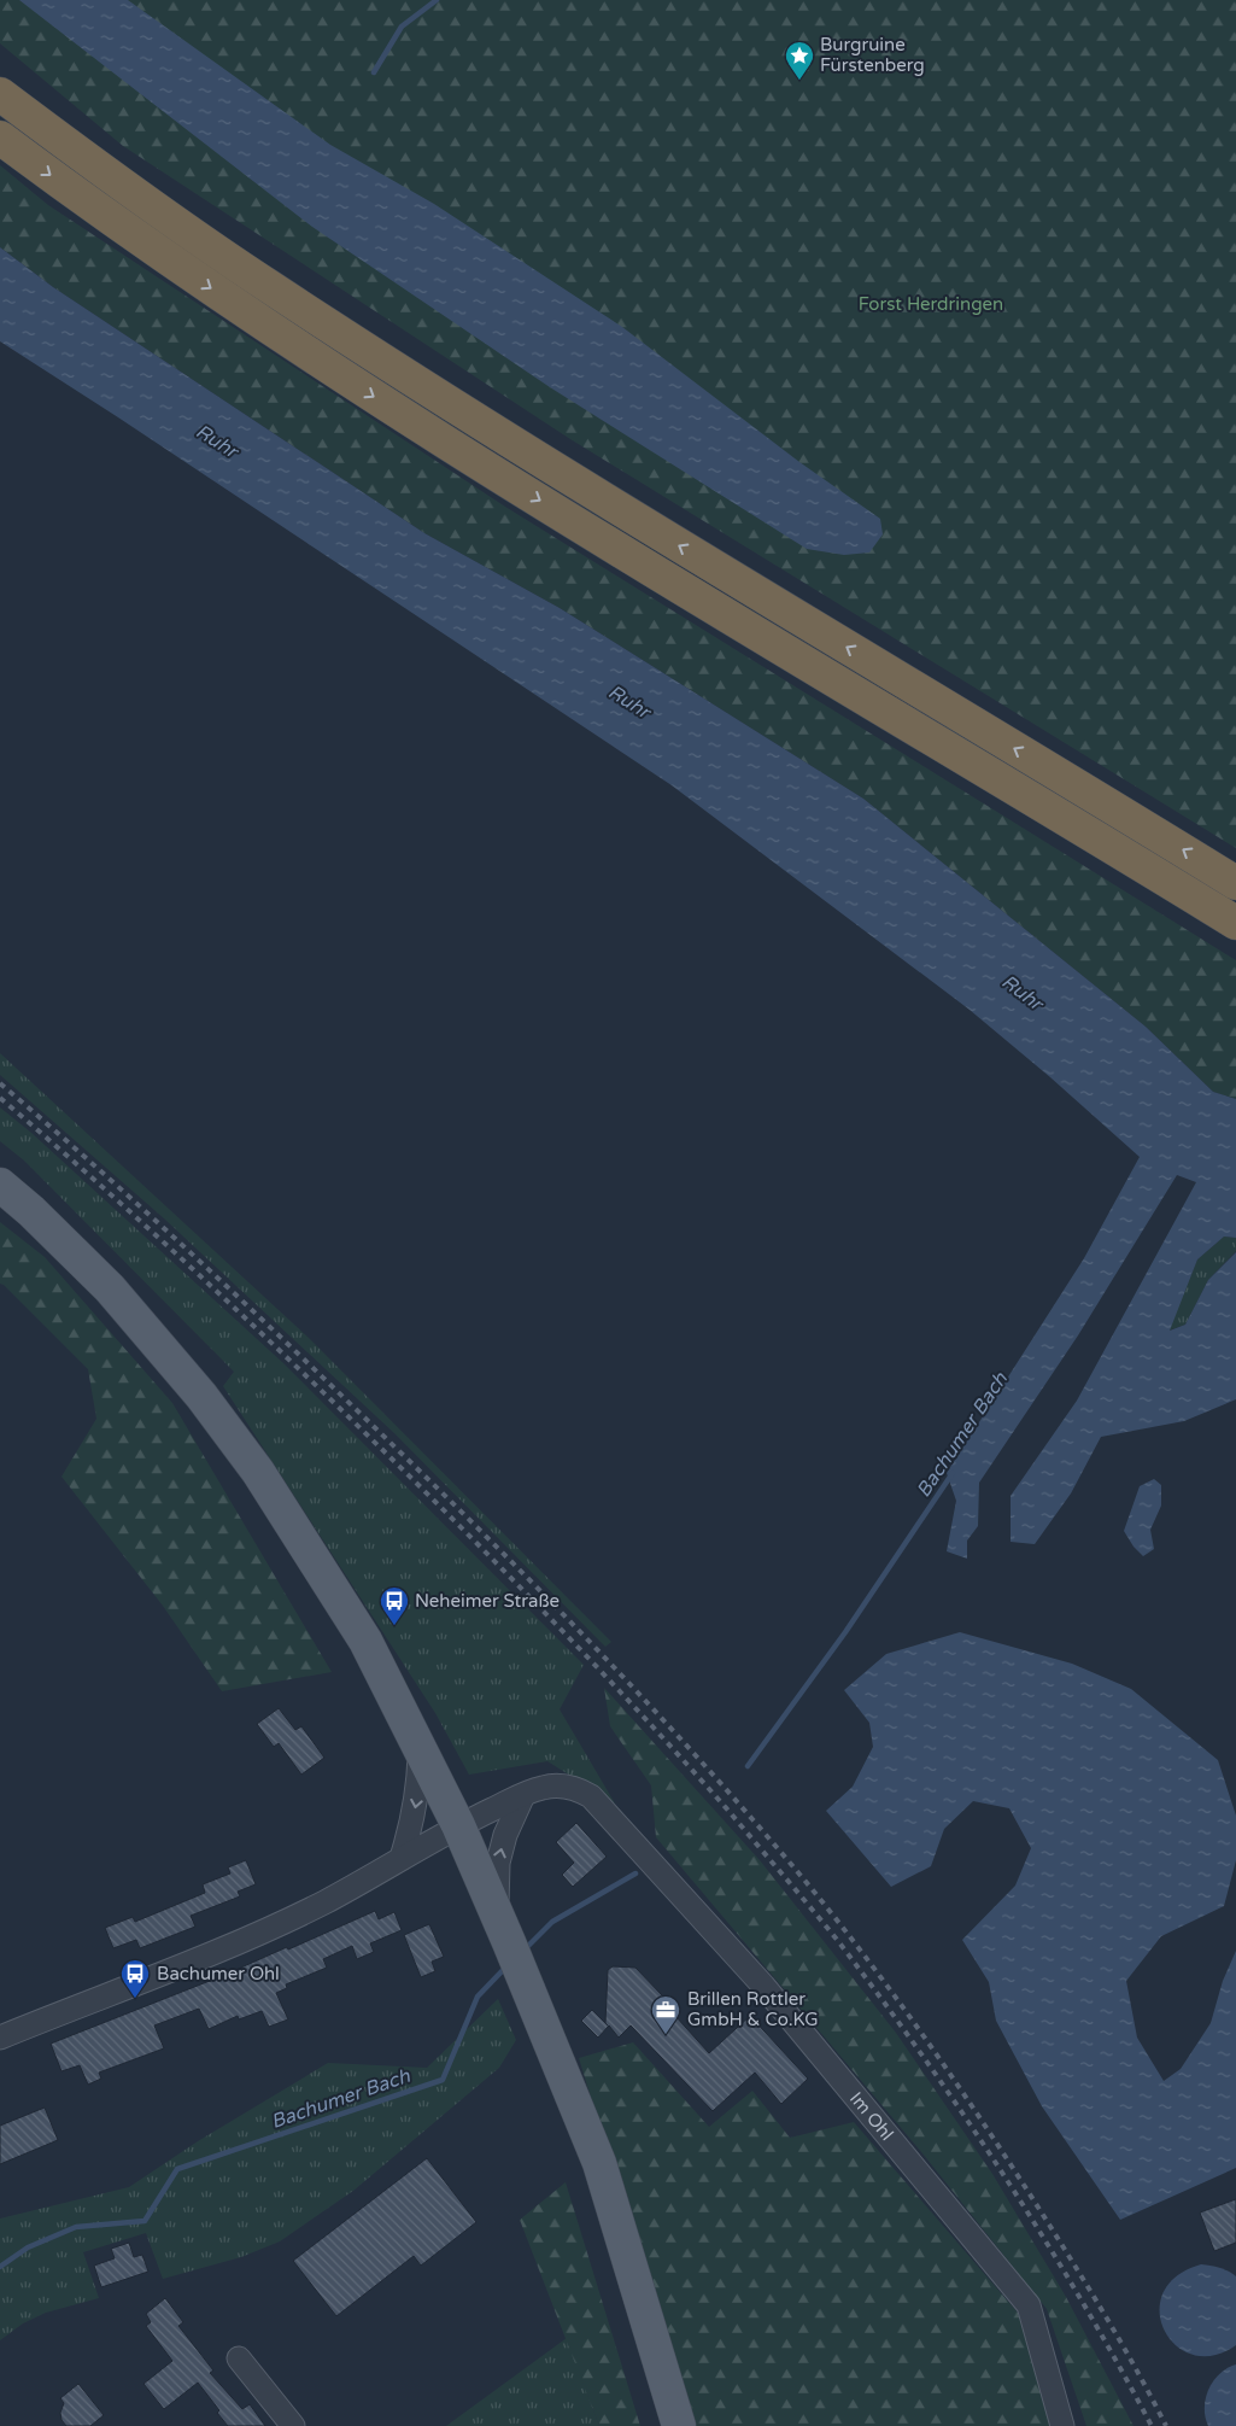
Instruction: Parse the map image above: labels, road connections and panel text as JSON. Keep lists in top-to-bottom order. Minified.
{"streets":{"street":["Im Ohl"]},"water":["Ruhr","Bachumer Bach"],"parks":["Forst Herdringen"],"places":{"place":["Burgruine Fürstenberg"],"bus stop":["Neheimer Straße","Bachumer Ohl"],"office":["Brillen Rottler GmbH & Co.KG"]}}
